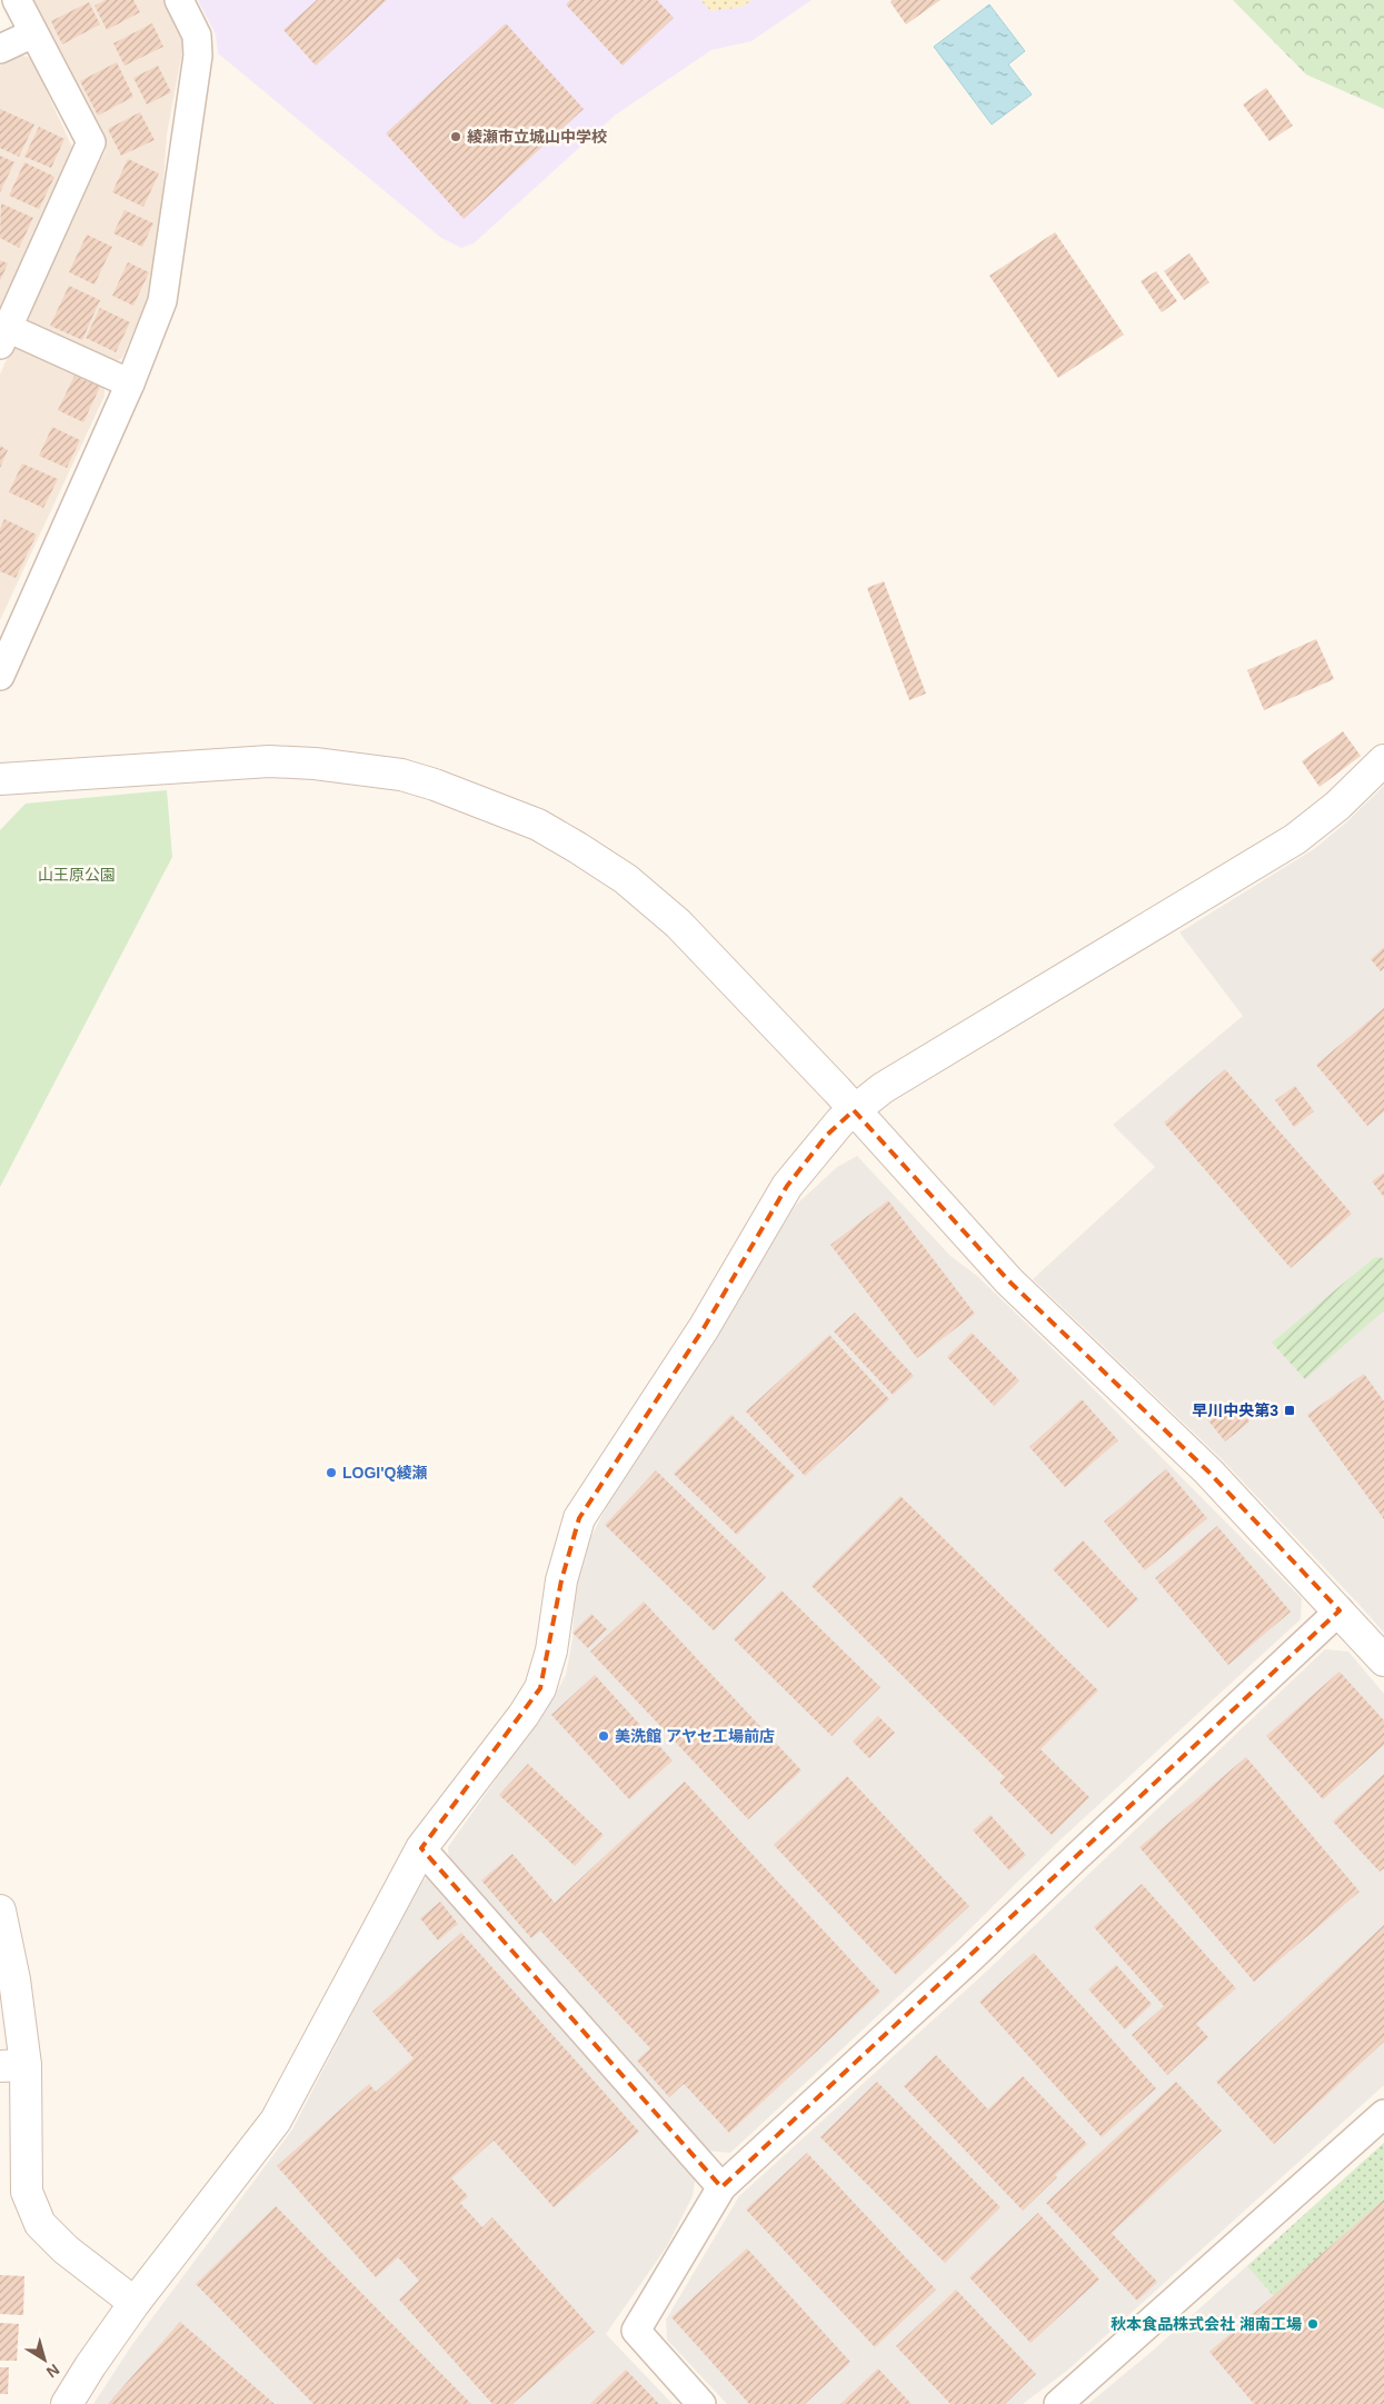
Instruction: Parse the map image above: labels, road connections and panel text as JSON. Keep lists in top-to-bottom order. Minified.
{"parks":["山王原公園"],"places":{"other":["綾瀬市立城山中学校","LOGI'Q綾瀬","美洗館 アヤセ工場前店","秋本食品株式会社 湘南工場"],"transit":["早川中央第3"]},"north":"bottom right"}
